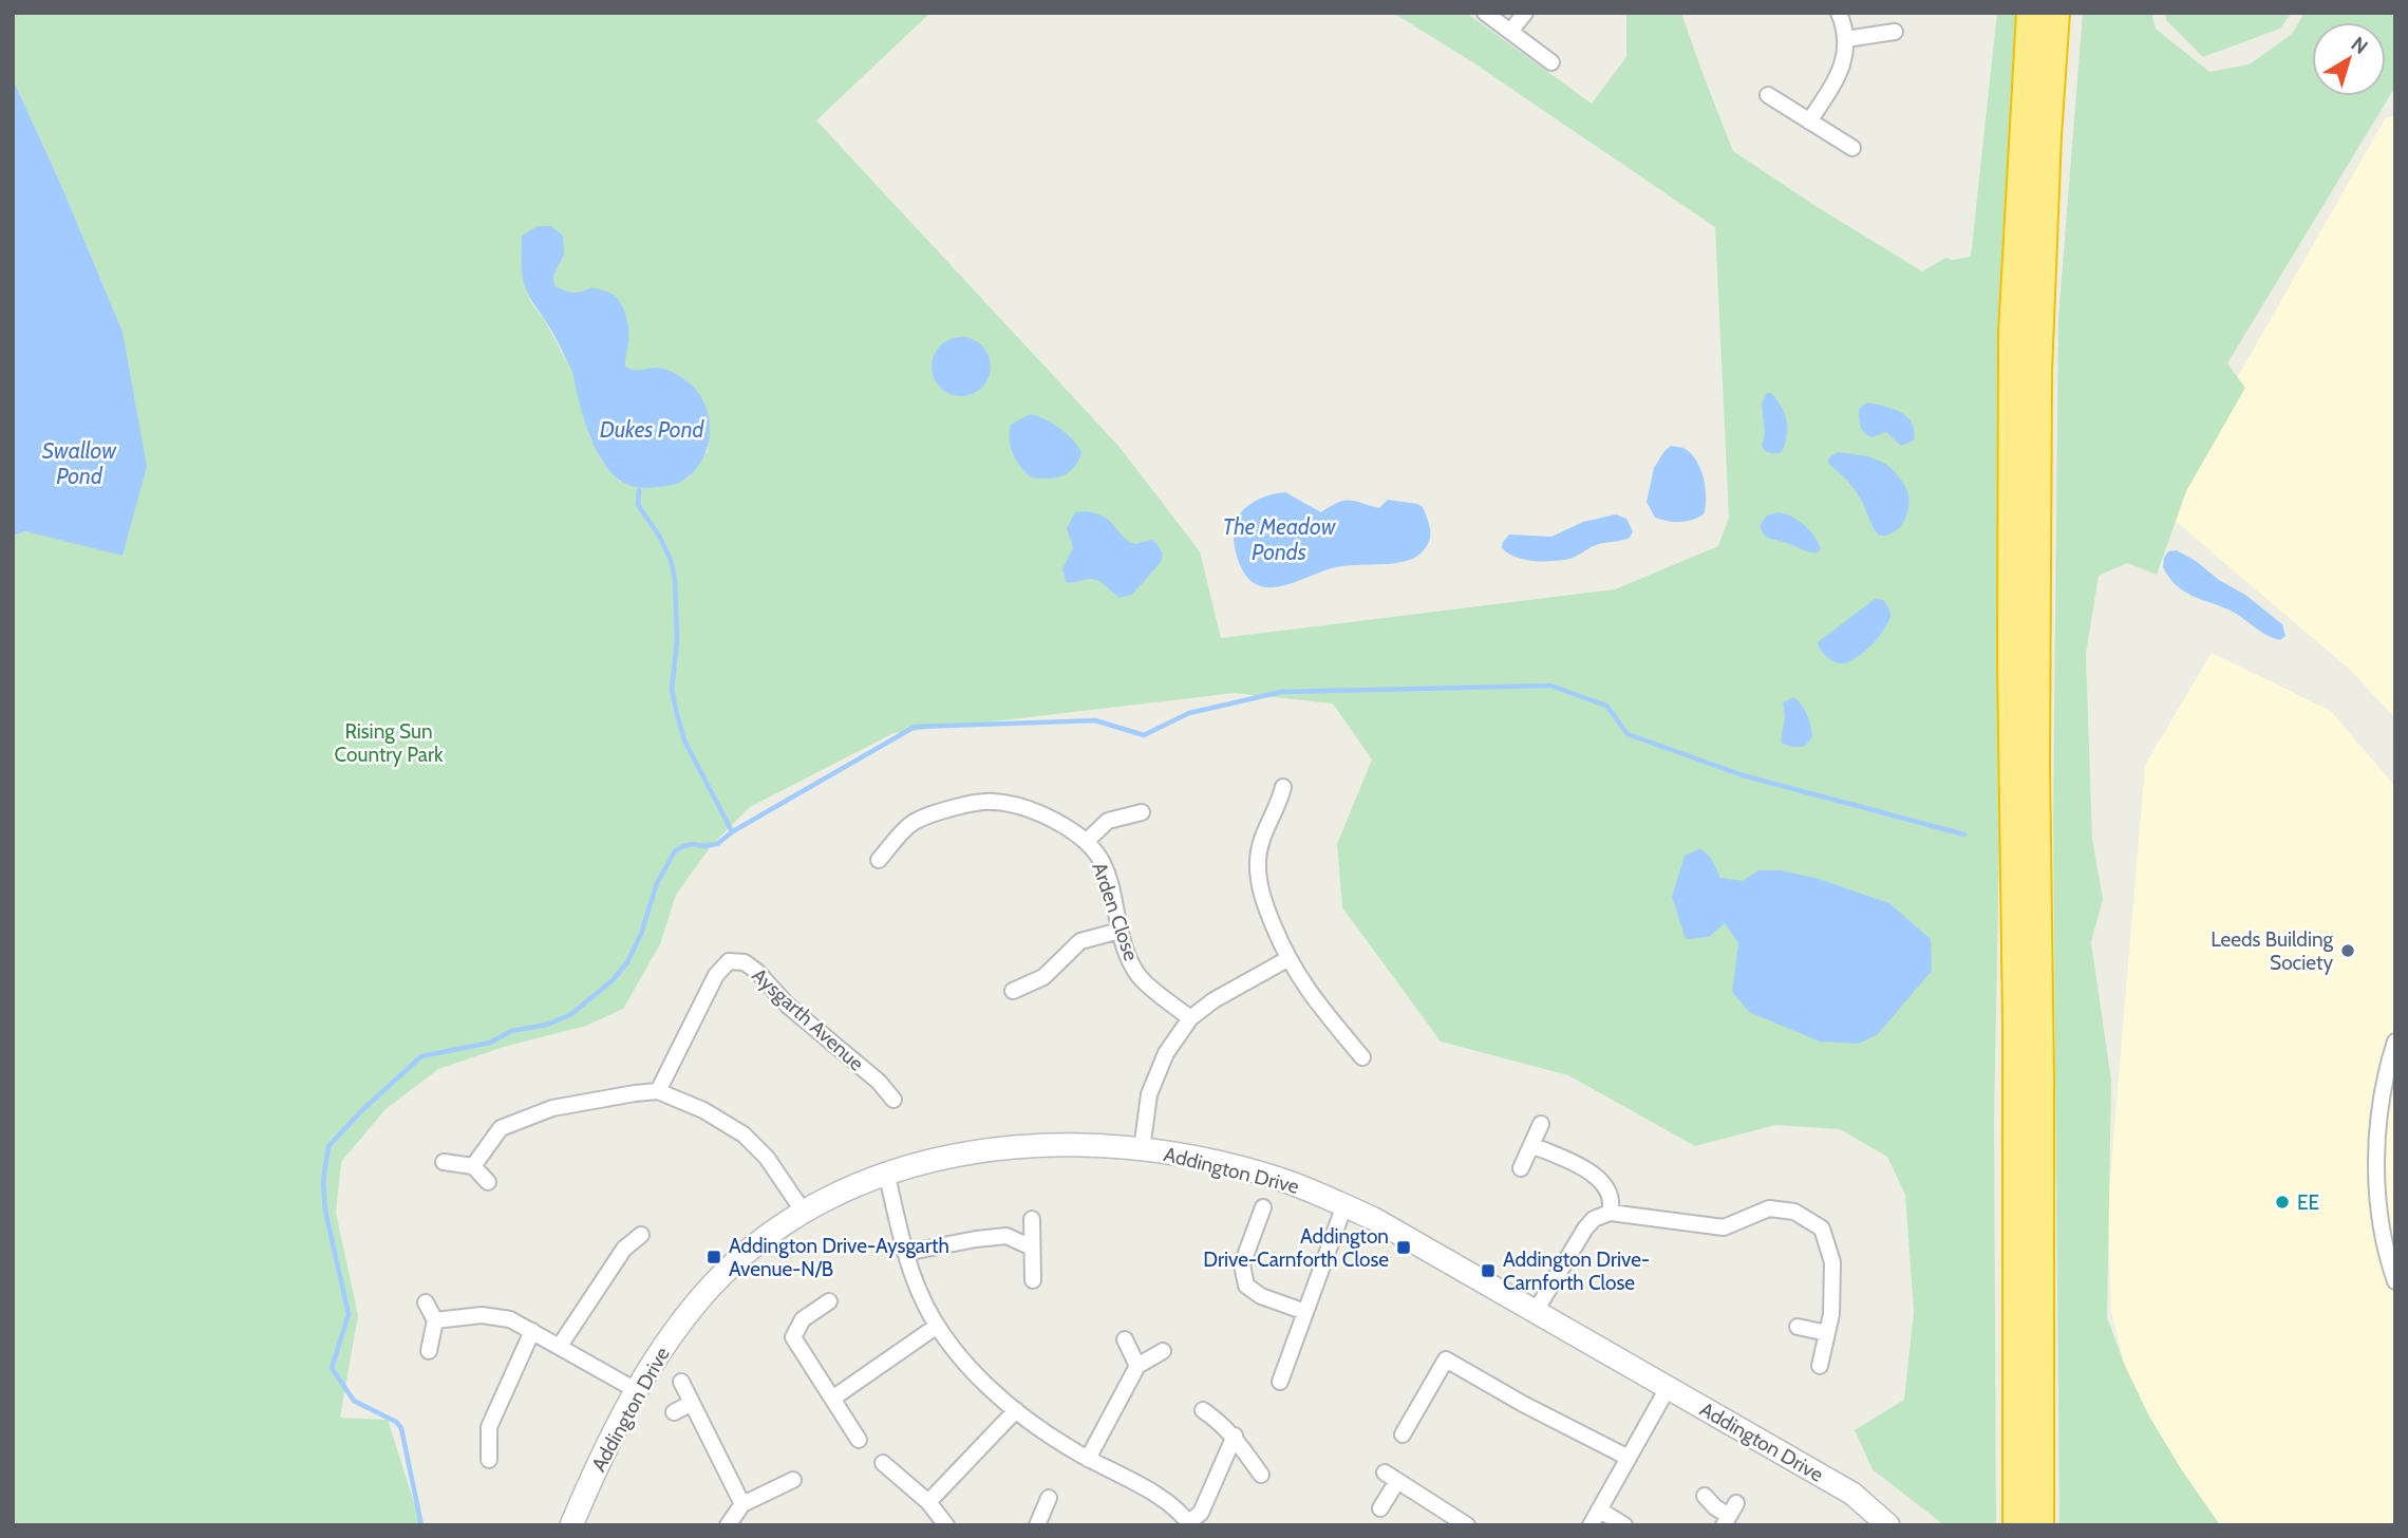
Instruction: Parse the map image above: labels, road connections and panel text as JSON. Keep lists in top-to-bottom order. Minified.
{"streets":{"street":["Arden Close","Aysgarth Avenue","Addington Drive"]},"water":["Dukes Pond","Swallow Pond","The Meadow Ponds"],"parks":["Rising Sun Country Park"],"places":{"other":["Leeds Building Society","EE"],"transit":["Addington Drive-Carnforth Close","Addington Drive-Aysgarth Avenue-N/B","Addington Drive- Carnforth Close"]},"north":"top right"}
